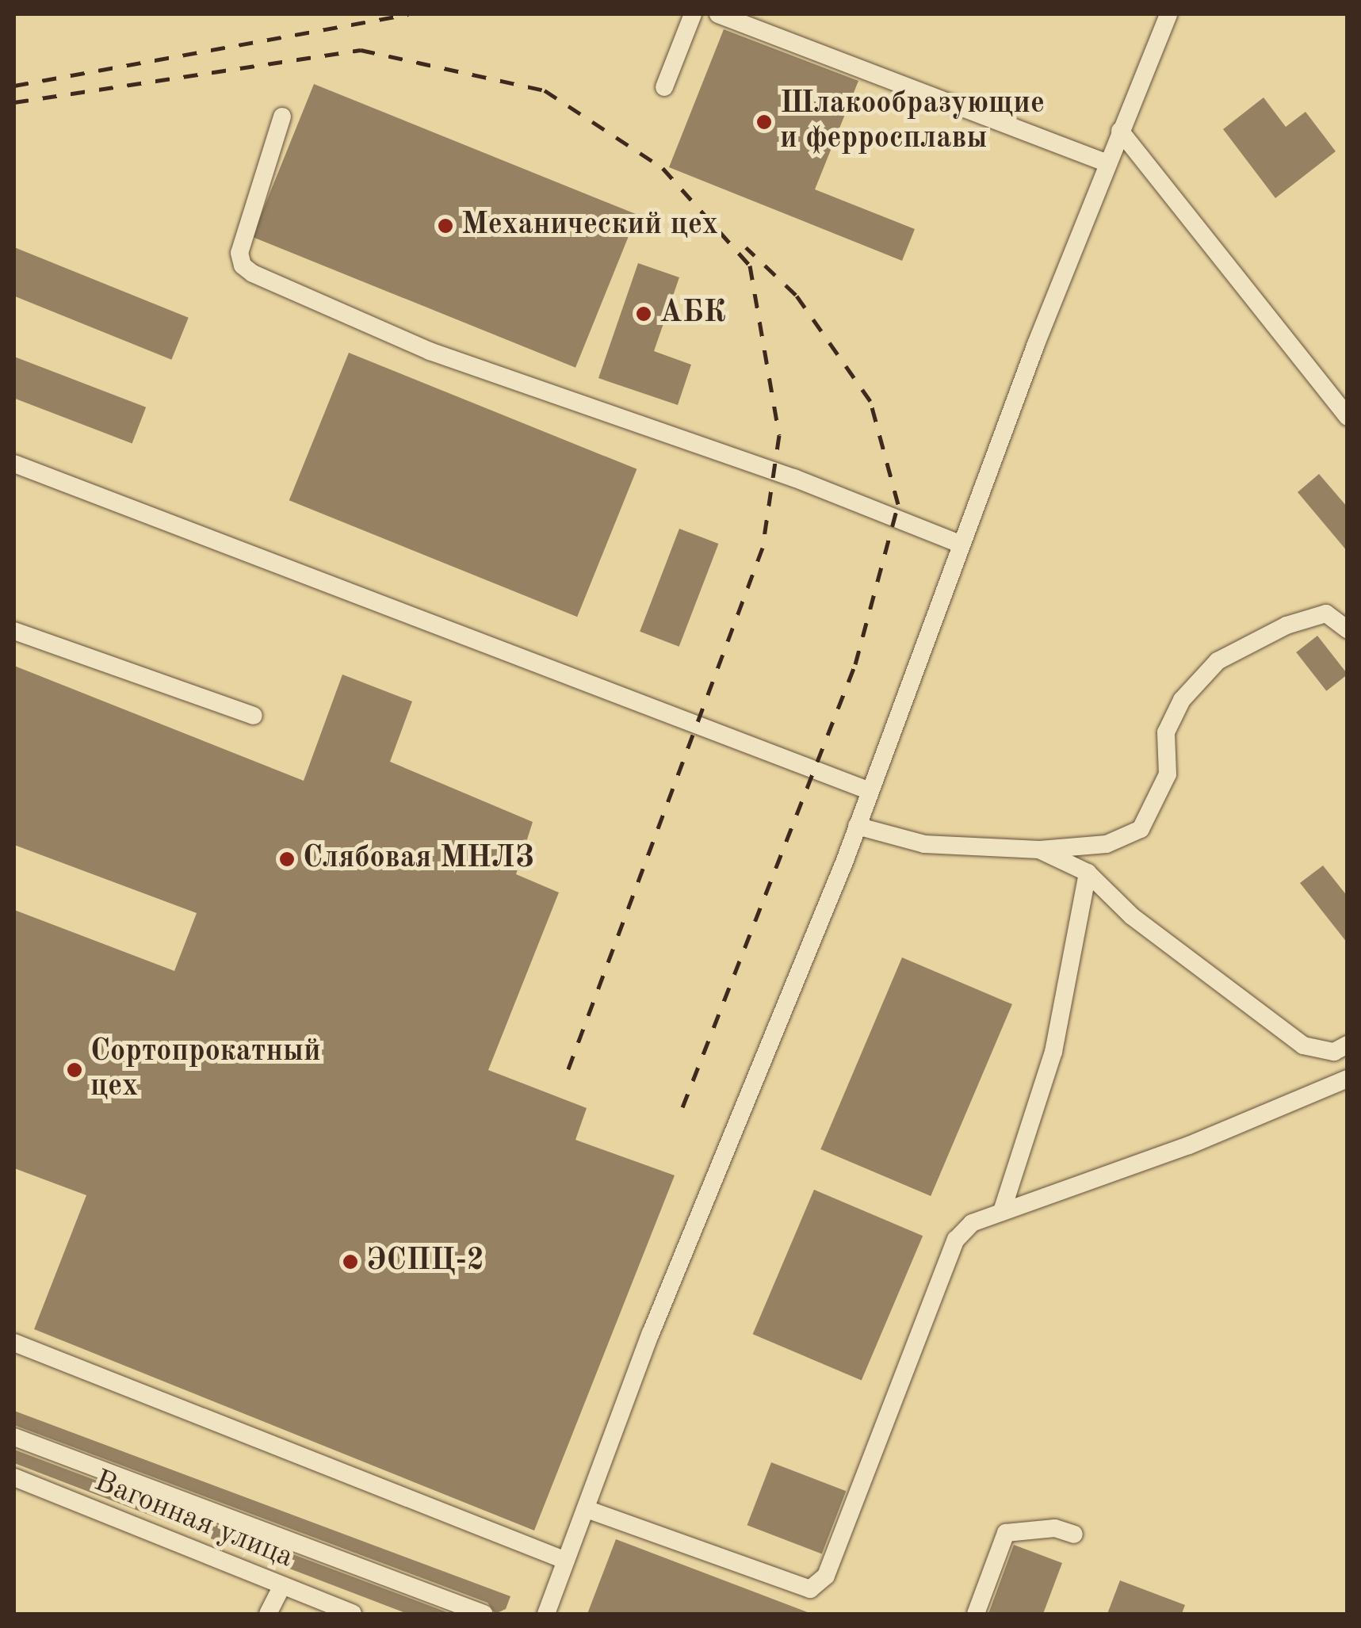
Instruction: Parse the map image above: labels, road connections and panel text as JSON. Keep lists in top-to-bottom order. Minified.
{"streets":{"street":["Вагонная улица"]},"places":["Шлакообразующие и ферросплавы","Механический цех","АБК","Слябовая МНЛЗ","Сортопрокатный цех","ЭСПЦ-2"]}
